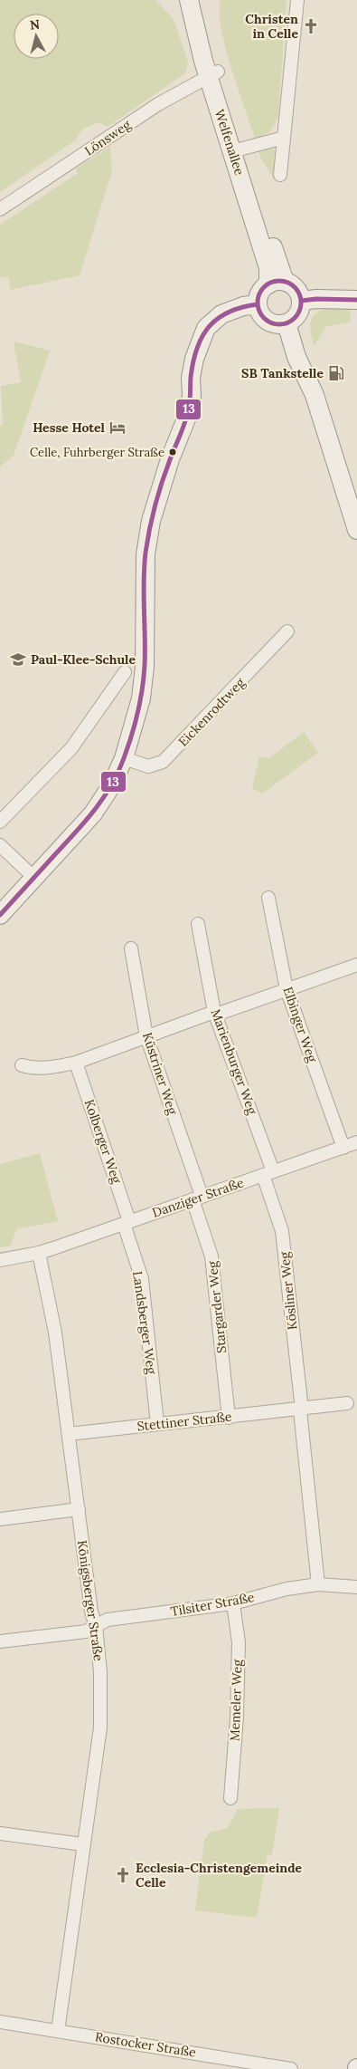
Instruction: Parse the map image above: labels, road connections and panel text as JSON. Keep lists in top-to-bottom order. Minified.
{"streets":{"main road":["Welfenallee"],"street":["Lönsweg","Eickenrodtweg","Elbinger Weg","Marienburger Weg","Küstriner Weg","Kolberger Weg","Danziger Straße","Kösliner Weg","Stargarder Weg","Landsberger Weg","Stettiner Straße","Königsberger Straße","Tilsiter Straße","Memeler Weg","Rostocker Straße"]},"crossings":[["Lönsweg","Welfenallee"],["Elbinger Weg","Danziger Straße"],["Marienburger Weg","Danziger Straße"],["Marienburger Weg","Kösliner Weg"],["Küstriner Weg","Danziger Straße"],["Küstriner Weg","Stargarder Weg"],["Kolberger Weg","Danziger Straße"],["Kolberger Weg","Landsberger Weg"],["Danziger Straße","Kösliner Weg"],["Danziger Straße","Stargarder Weg"],["Danziger Straße","Landsberger Weg"],["Danziger Straße","Königsberger Straße"],["Kösliner Weg","Stettiner Straße"],["Stargarder Weg","Stettiner Straße"],["Landsberger Weg","Stettiner Straße"],["Stettiner Straße","Königsberger Straße"],["Königsberger Straße","Tilsiter Straße"],["Königsberger Straße","Rostocker Straße"],["Tilsiter Straße","Memeler Weg"]],"places":{"church":["Christen in Celle","Ecclesia-Christengemeinde Celle"],"fuel station":["SB Tankstelle"],"hotel":["Hesse Hotel"],"other":["Celle, Fuhrberger Straße"],"school or university":["Paul-Klee-Schule"]},"lines":["transit line 13"],"north":"top"}
